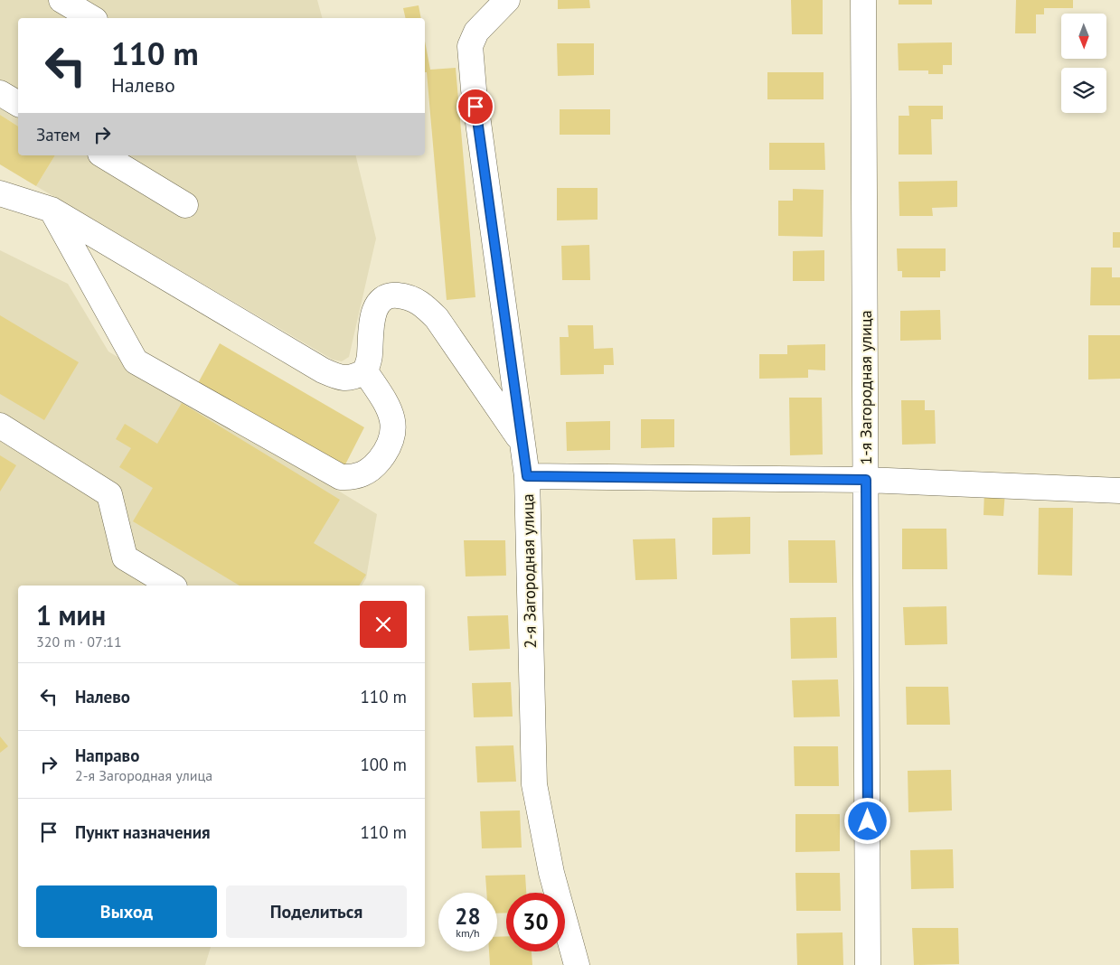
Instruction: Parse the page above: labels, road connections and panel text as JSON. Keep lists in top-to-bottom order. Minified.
{"streets":{"street":["1-я Загородная улица","2-я Загородная улица"]},"north":"bottom","page":{"turn":["110 m","Налево"],"then":"Затем","heading":["1 мин","320 m · 07:11"],"list":[{"name":"Налево","value":"110 m"},{"name":"Направо","note":"2-я Загородная улица","value":"100 m"},{"name":"Пункт назначения","value":"110 m"}],"buttons":["Выход","Поделиться"],"speed":"28 km/h","limit":"30"}}
